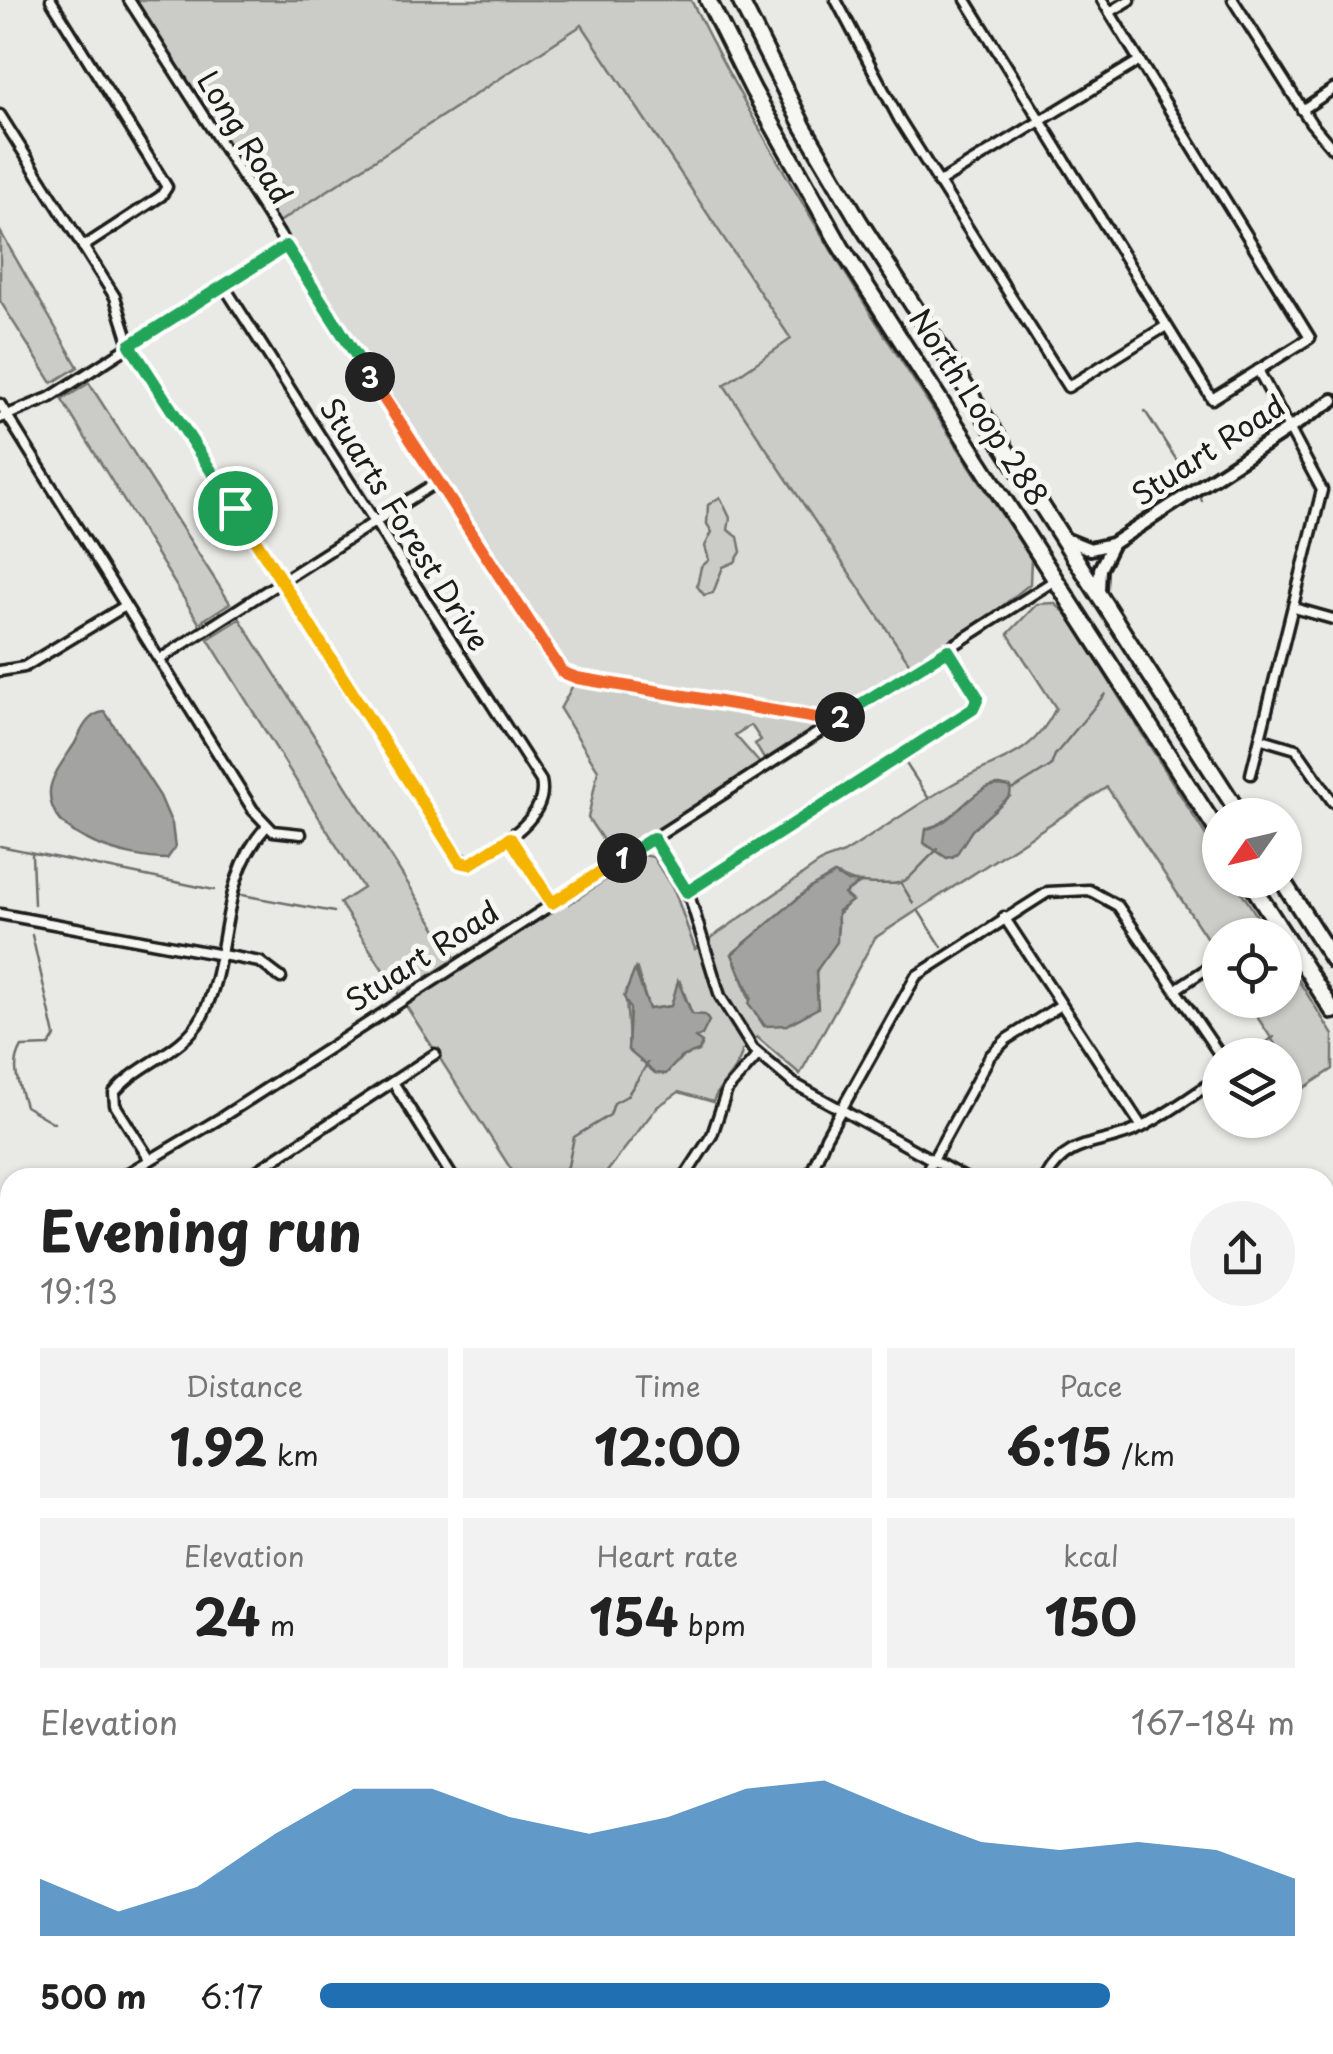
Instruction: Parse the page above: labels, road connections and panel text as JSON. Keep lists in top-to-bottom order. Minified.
{"streets":{"highway":["North Loop 288"],"street":["Long Road","Stuart Road","Stuarts Forest Drive"]},"crossings":[["Long Road","Stuart Road"],["North Loop 288","Stuart Road"]],"north":"bottom left","page":{"pins":["3","2","1"],"heading":["Evening run","19:13"],"stats":[["Distance","1.92 km"],["Time","12:00"],["Pace","6:15 /km"],["Elevation","24 m"],["Heart rate","154 bpm"],["kcal","150"]],"chart":["Elevation","167–184 m"],"list":[{"name":"500 m","note":"6:17"}]}}
